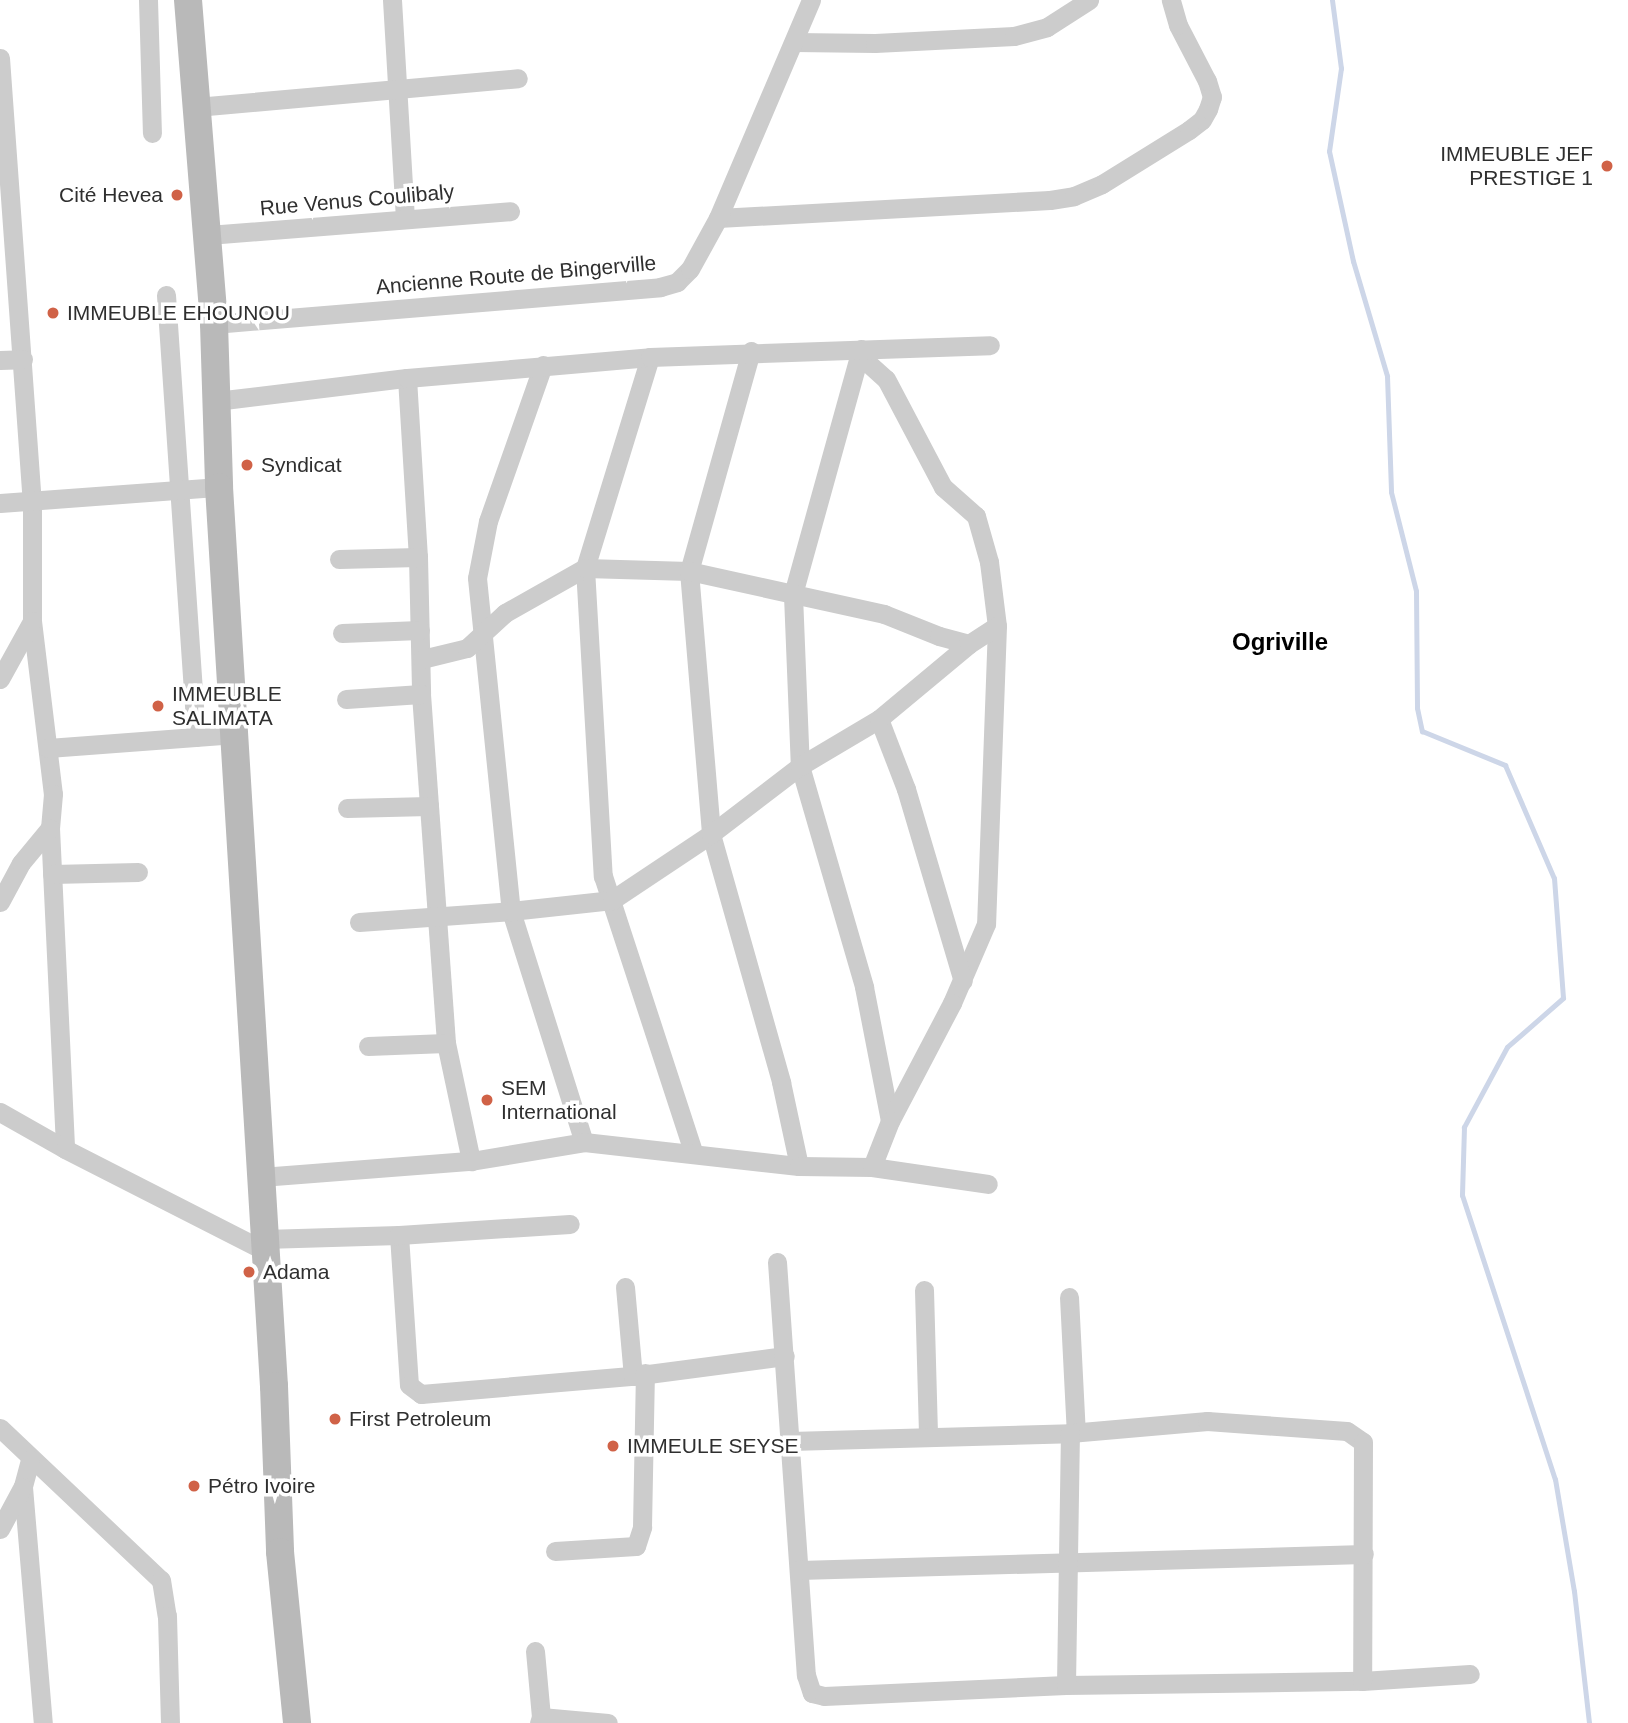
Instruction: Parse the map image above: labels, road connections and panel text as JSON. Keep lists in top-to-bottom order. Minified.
{"streets":{"street":["Rue Venus Coulibaly","Ancienne Route de Bingerville"]},"districts":["Ogriville"],"places":["IMMEUBLE JEF PRESTIGE 1","Cité Hevea","IMMEUBLE EHOUNOU","Syndicat","IMMEUBLE SALIMATA","SEM International","Adama","First Petroleum","IMMEULE SEYSE","Pétro Ivoire"]}
